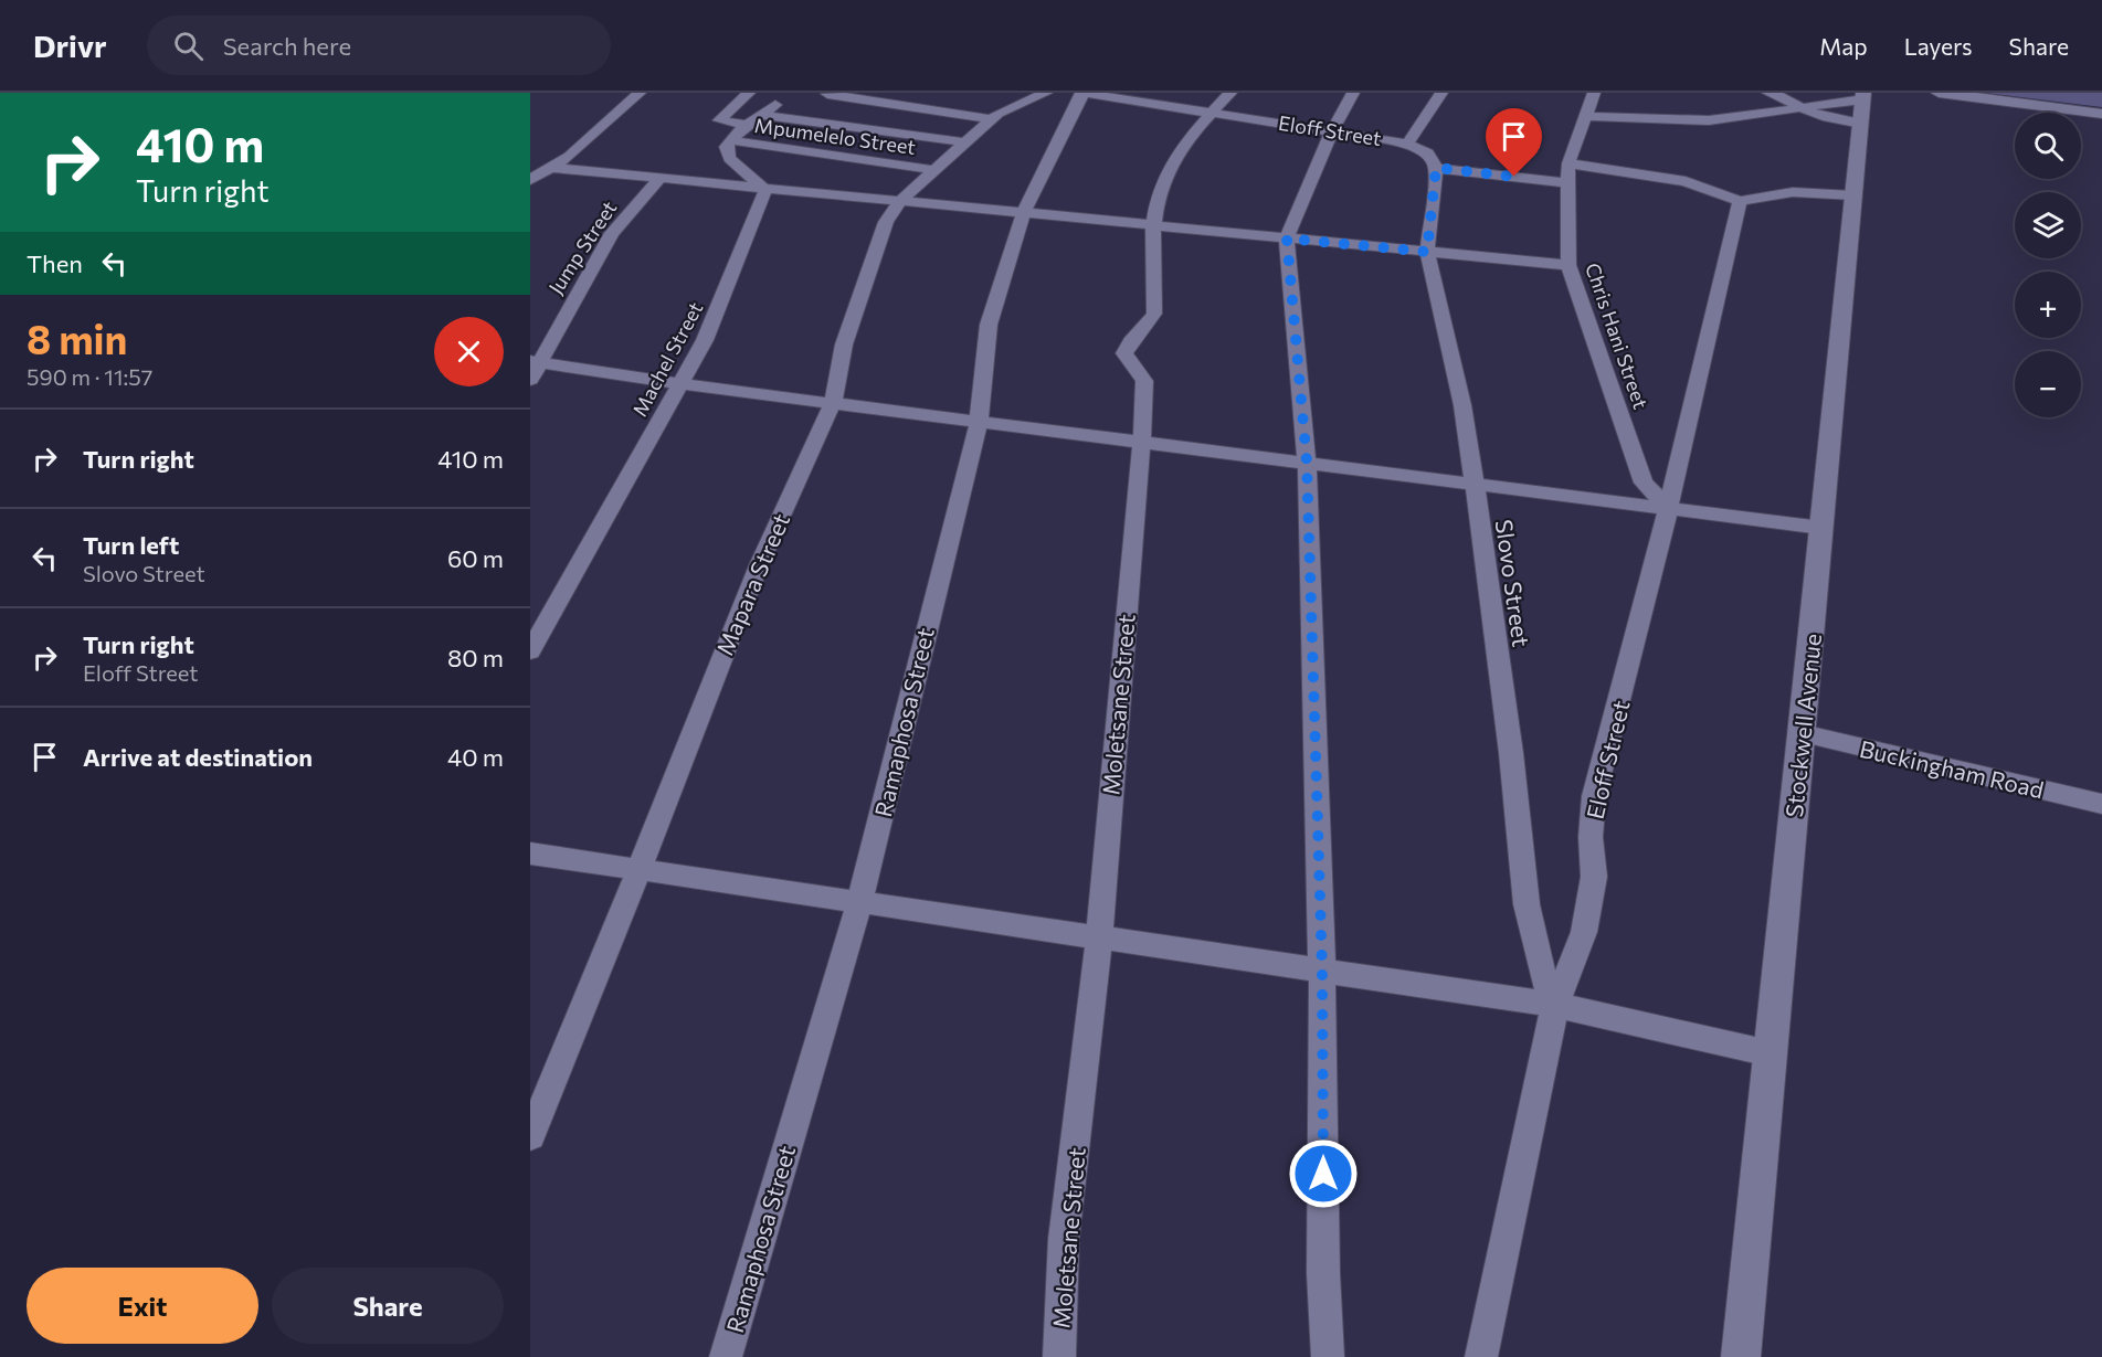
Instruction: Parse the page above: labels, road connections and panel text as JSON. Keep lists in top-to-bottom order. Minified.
{"streets":{"street":["Eloff Street","Mpumelelo Street","Jump Street","Chris Hani Street","Machel Street","Slovo Street","Mapara Street","Moletsane Street","Ramaphosa Street","Stockwell Avenue","Buckingham Road"]},"crossings":[["Eloff Street","Chris Hani Street"],["Eloff Street","Slovo Street"],["Eloff Street","Moletsane Street"],["Eloff Street","Ramaphosa Street"],["Mpumelelo Street","Mapara Street"],["Stockwell Avenue","Buckingham Road"]],"page":{"header":"Drivr","search":"Search here","nav":["Map","Layers","Share"],"turn":["410 m","Turn right"],"map_buttons":["+","−"],"then":"Then","heading":["8 min","590 m · 11:57"],"list":[{"name":"Turn right","value":"410 m"},{"name":"Turn left","note":"Slovo Street","value":"60 m"},{"name":"Turn right","note":"Eloff Street","value":"80 m"},{"name":"Arrive at destination","value":"40 m"}],"buttons":["Exit","Share"]}}
